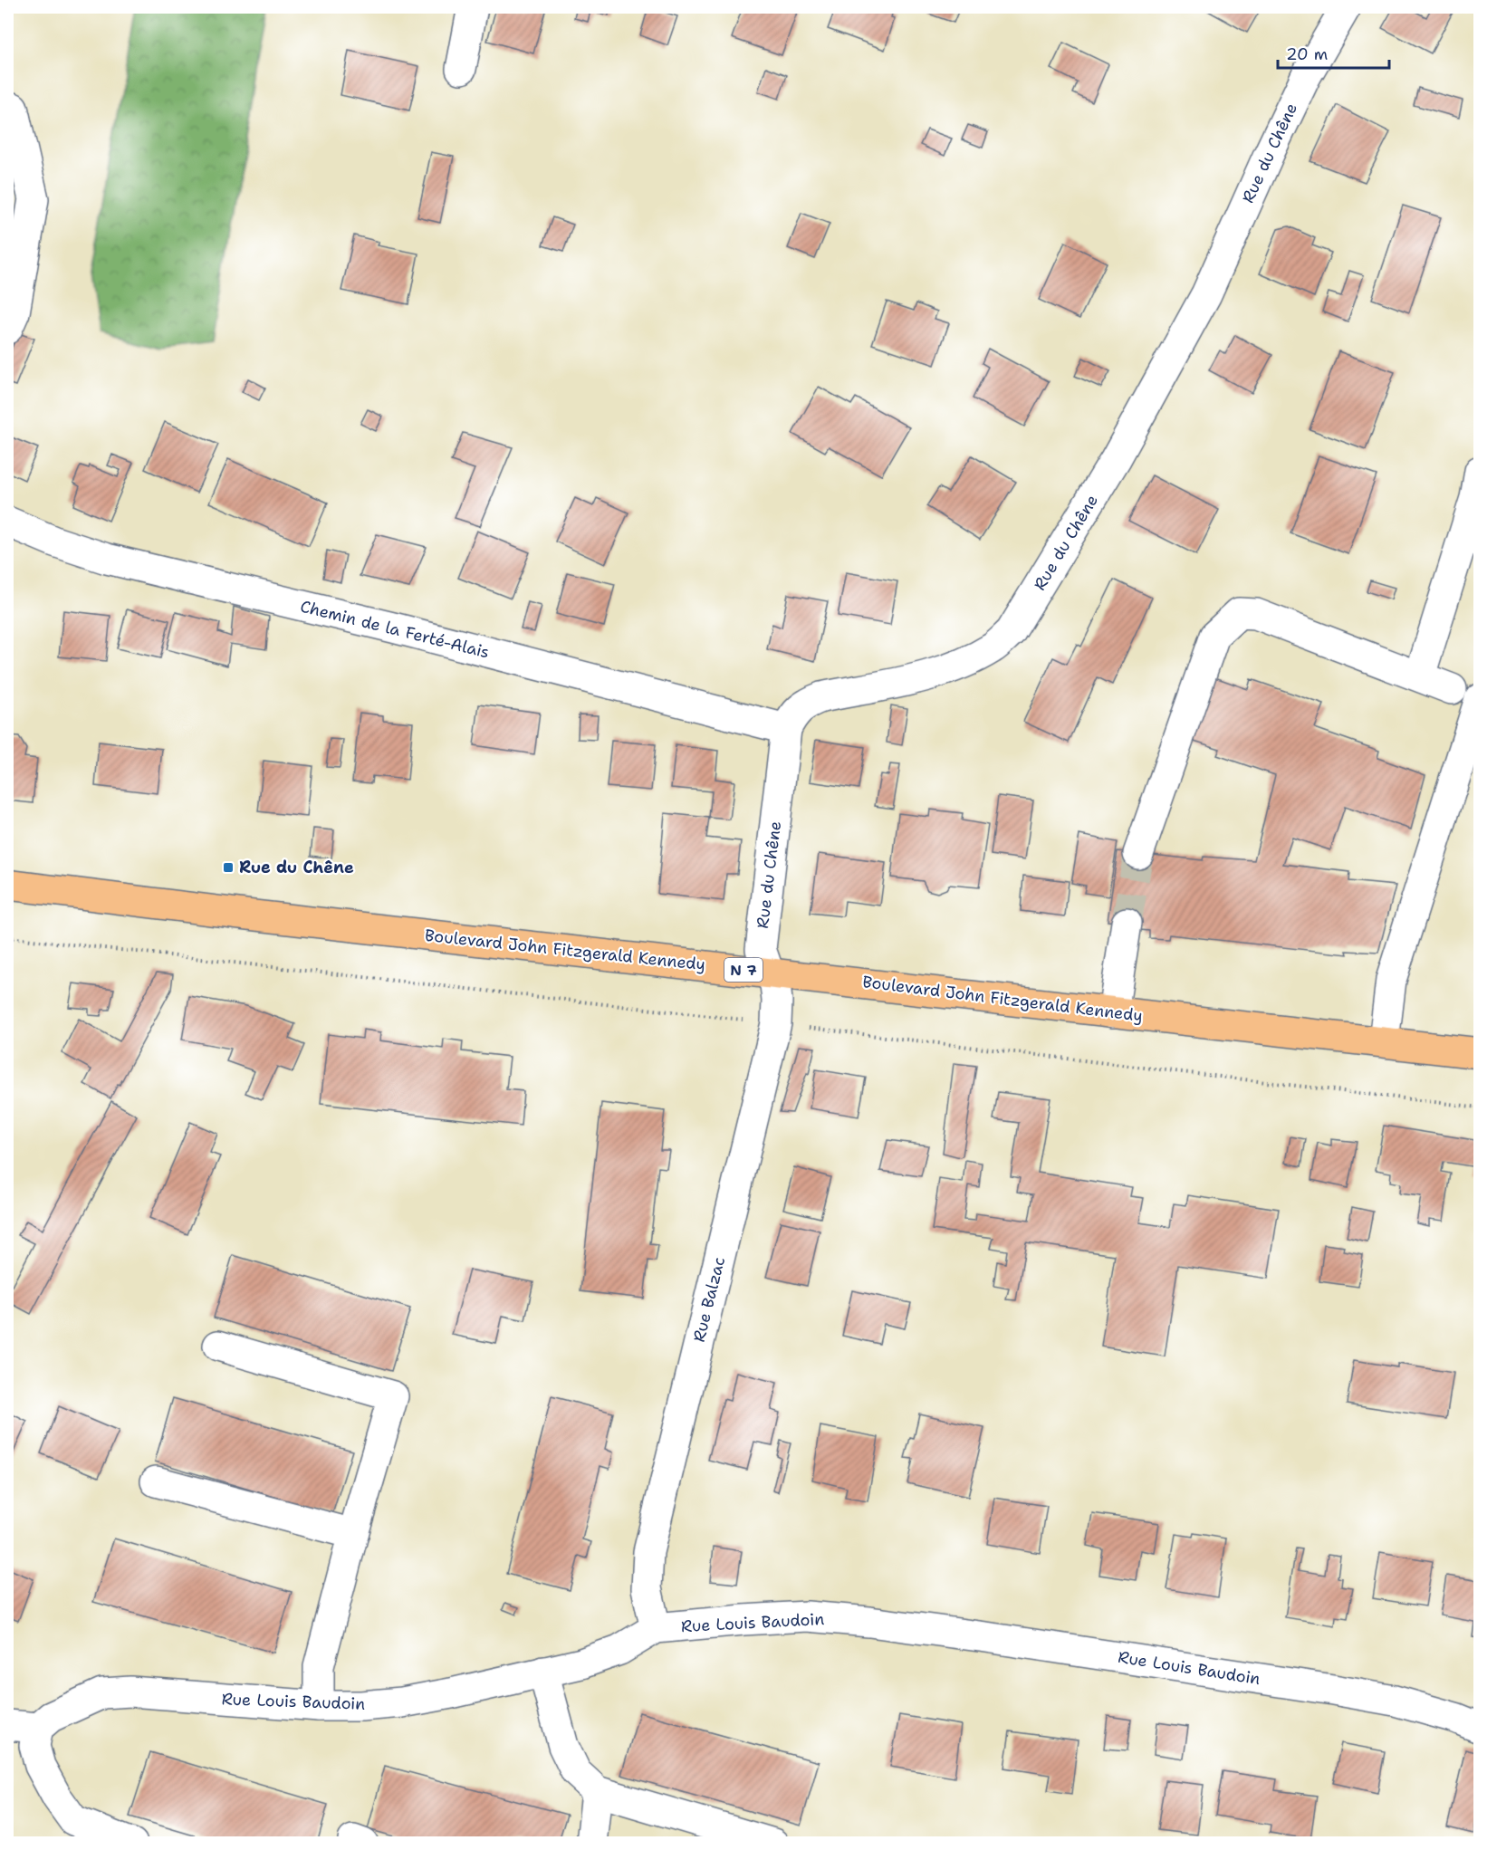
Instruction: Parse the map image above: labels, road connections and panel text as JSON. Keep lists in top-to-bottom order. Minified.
{"streets":{"main road":["Boulevard John Fitzgerald Kennedy","N 7"],"street":["Rue du Chêne","Chemin de la Ferté-Alais","Rue Balzac","Rue Louis Baudoin"]},"crossings":[["Rue du Chêne","Chemin de la Ferté-Alais"],["Rue du Chêne","Boulevard John Fitzgerald Kennedy"],["Rue du Chêne","Rue Balzac"],["Boulevard John Fitzgerald Kennedy","Rue Balzac"],["Rue Balzac","Rue Louis Baudoin"]],"places":{"transit":["Rue du Chêne"]},"scale_bar":"20 m"}
